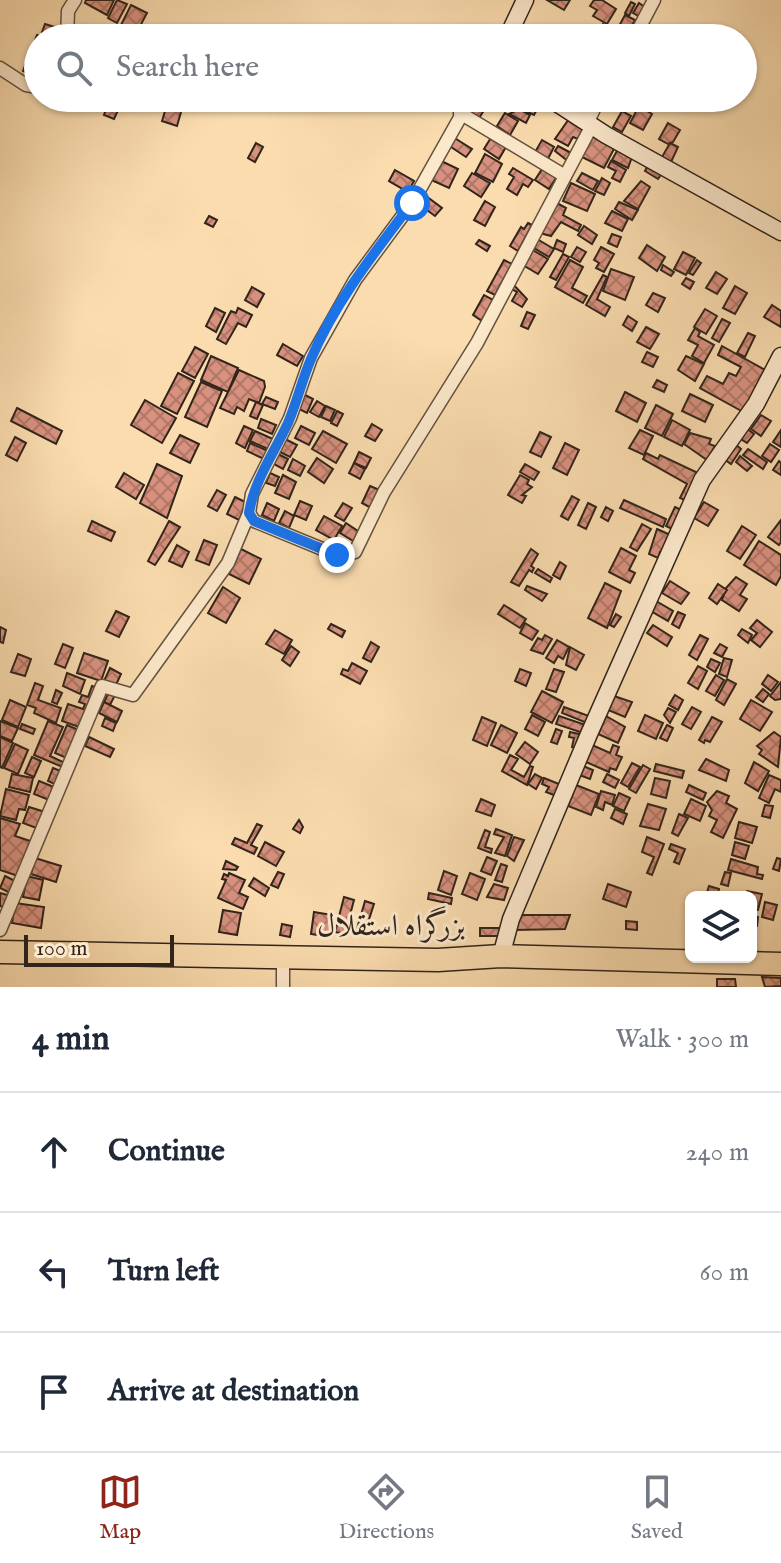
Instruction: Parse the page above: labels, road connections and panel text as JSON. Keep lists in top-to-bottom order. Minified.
{"streets":{"highway":["بزرگراه استقلال"]},"scale_bar":"100 m","page":{"search":"Search here","scale":"100 m","heading":["4 min","Walk · 300 m"],"list":[["Continue","240 m"],["Turn left","60 m"],"Arrive at destination"],"nav":["Map","Directions","Saved"]}}
